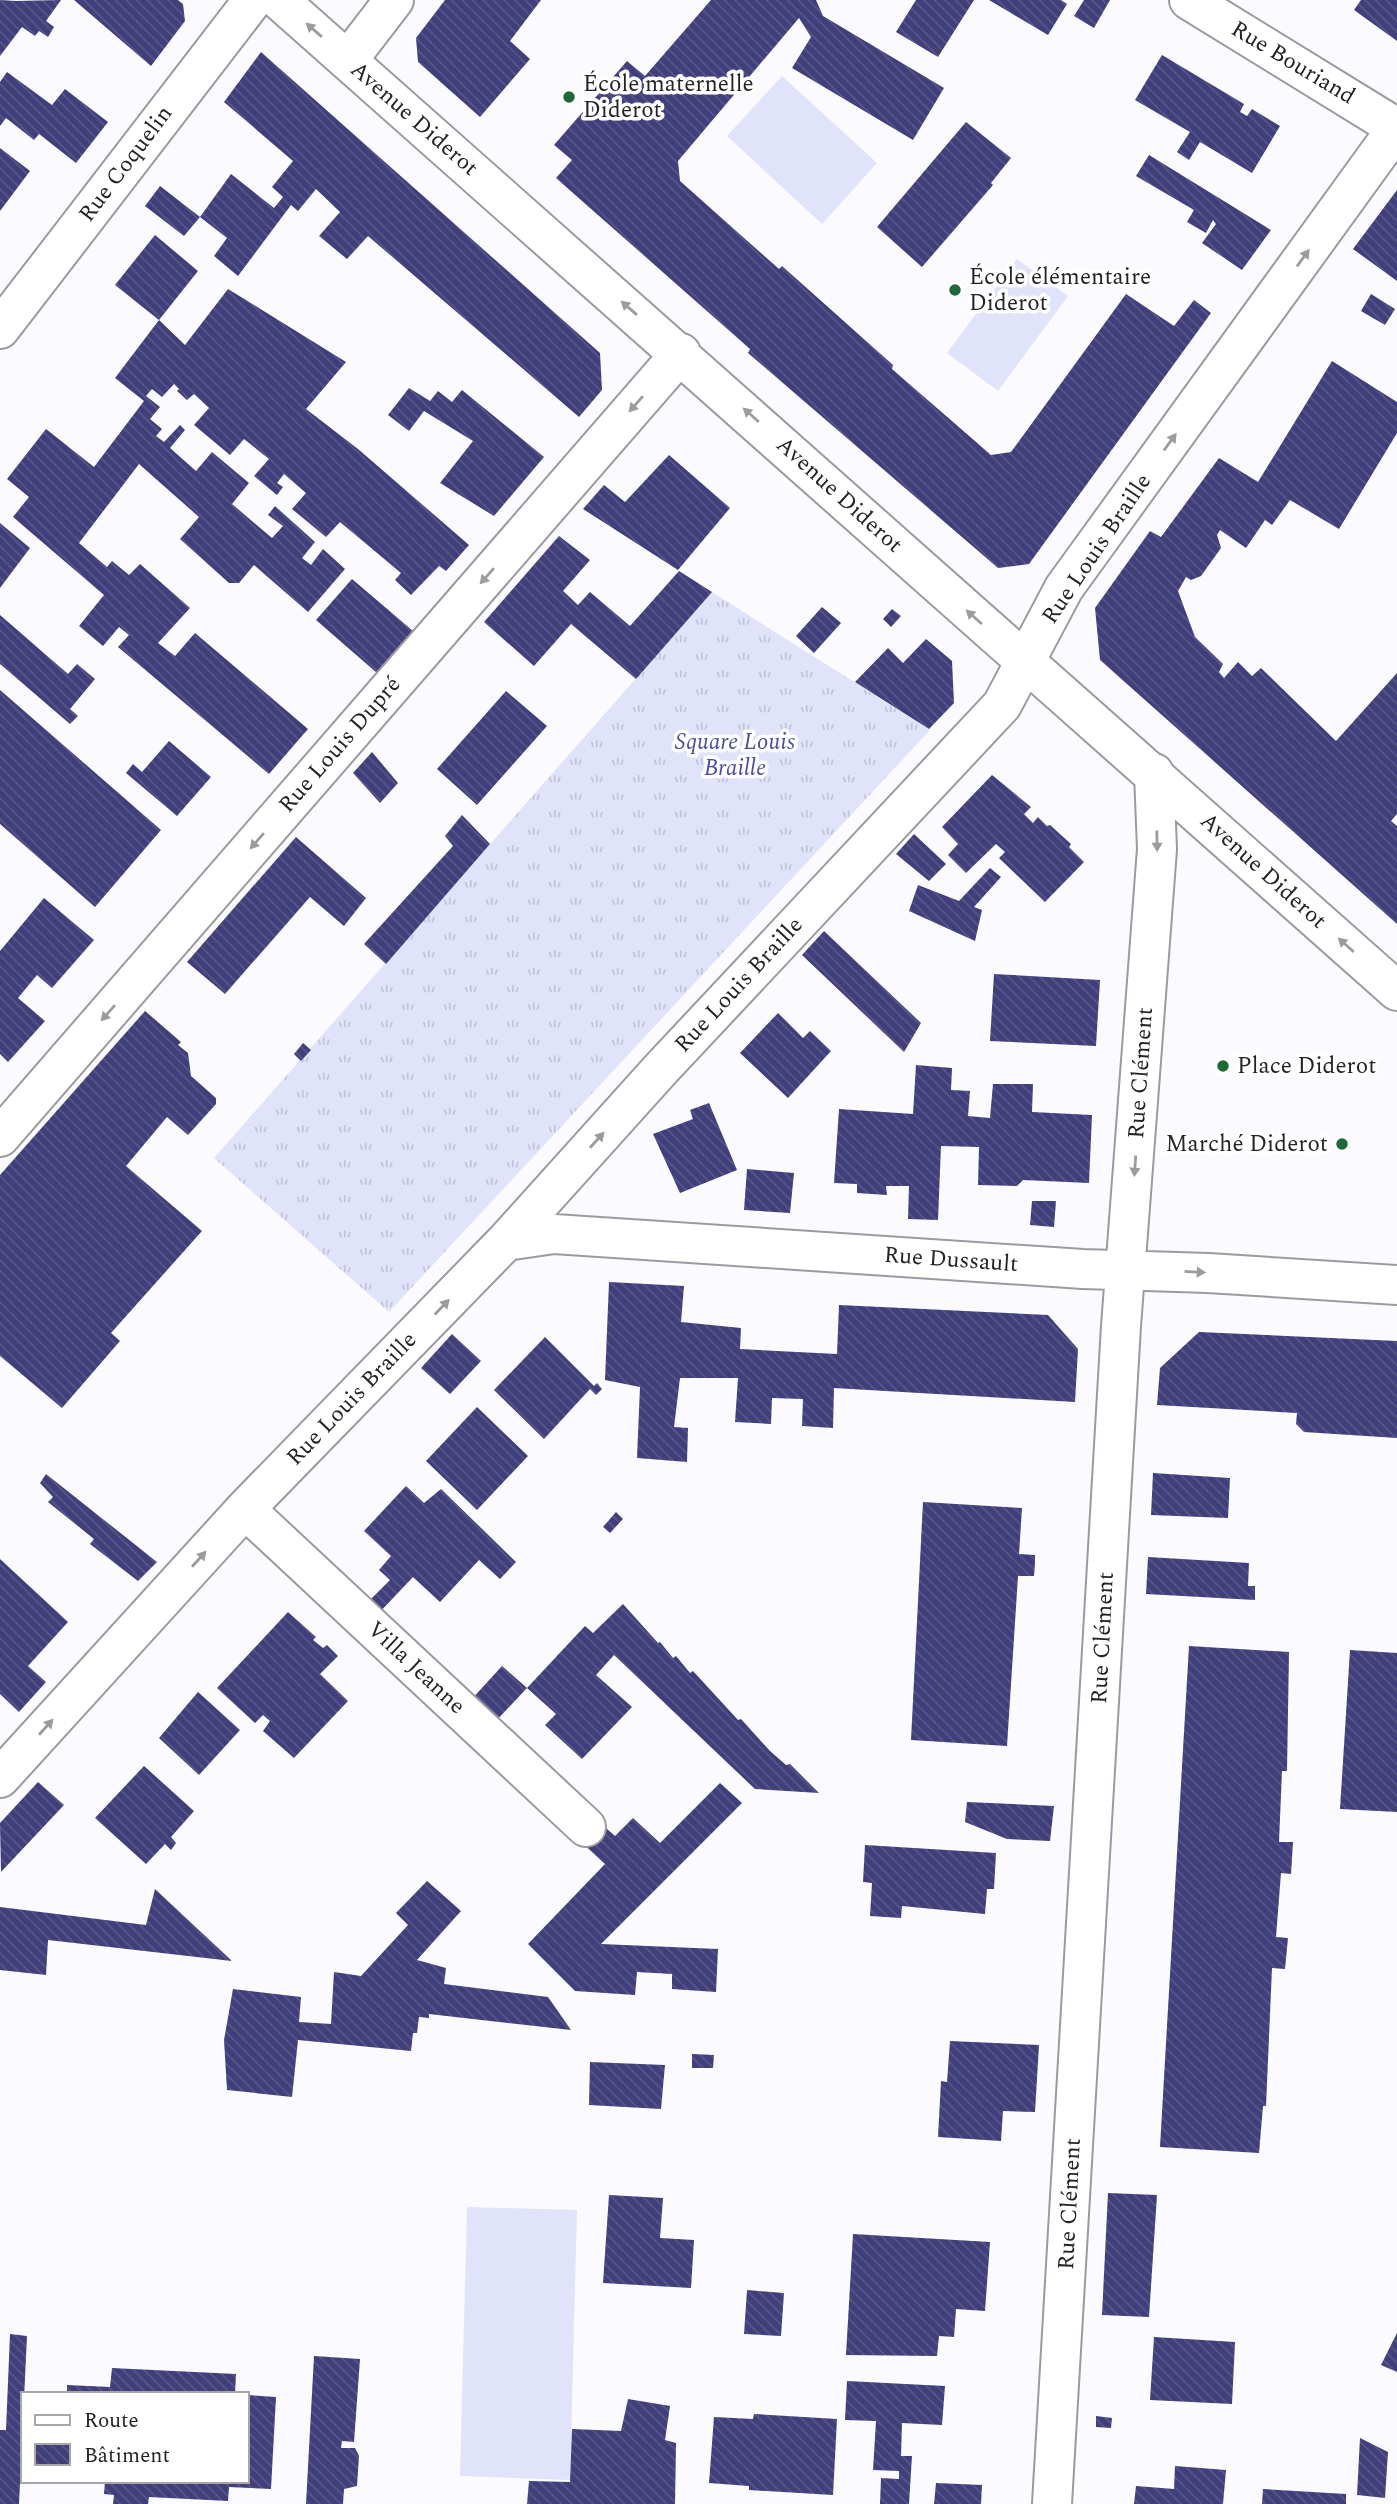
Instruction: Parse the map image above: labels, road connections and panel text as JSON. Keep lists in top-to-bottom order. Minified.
{"streets":{"street":["Rue Bouriand","Avenue Diderot","Rue Coquelin","Rue Louis Braille","Rue Louis Dupré","Rue Clément","Rue Dussault","Villa Jeanne"]},"crossings":[["Rue Bouriand","Rue Louis Braille"],["Avenue Diderot","Rue Louis Braille"],["Avenue Diderot","Rue Louis Dupré"],["Avenue Diderot","Rue Clément"],["Rue Louis Braille","Rue Dussault"],["Rue Louis Braille","Villa Jeanne"],["Rue Clément","Rue Dussault"]],"one_way":["Avenue Diderot","Rue Louis Braille","Rue Louis Dupré"],"parks":["Square Louis Braille"],"places":["École maternelle Diderot","École élémentaire Diderot","Place Diderot","Marché Diderot"],"legend":["Route","Bâtiment"]}
